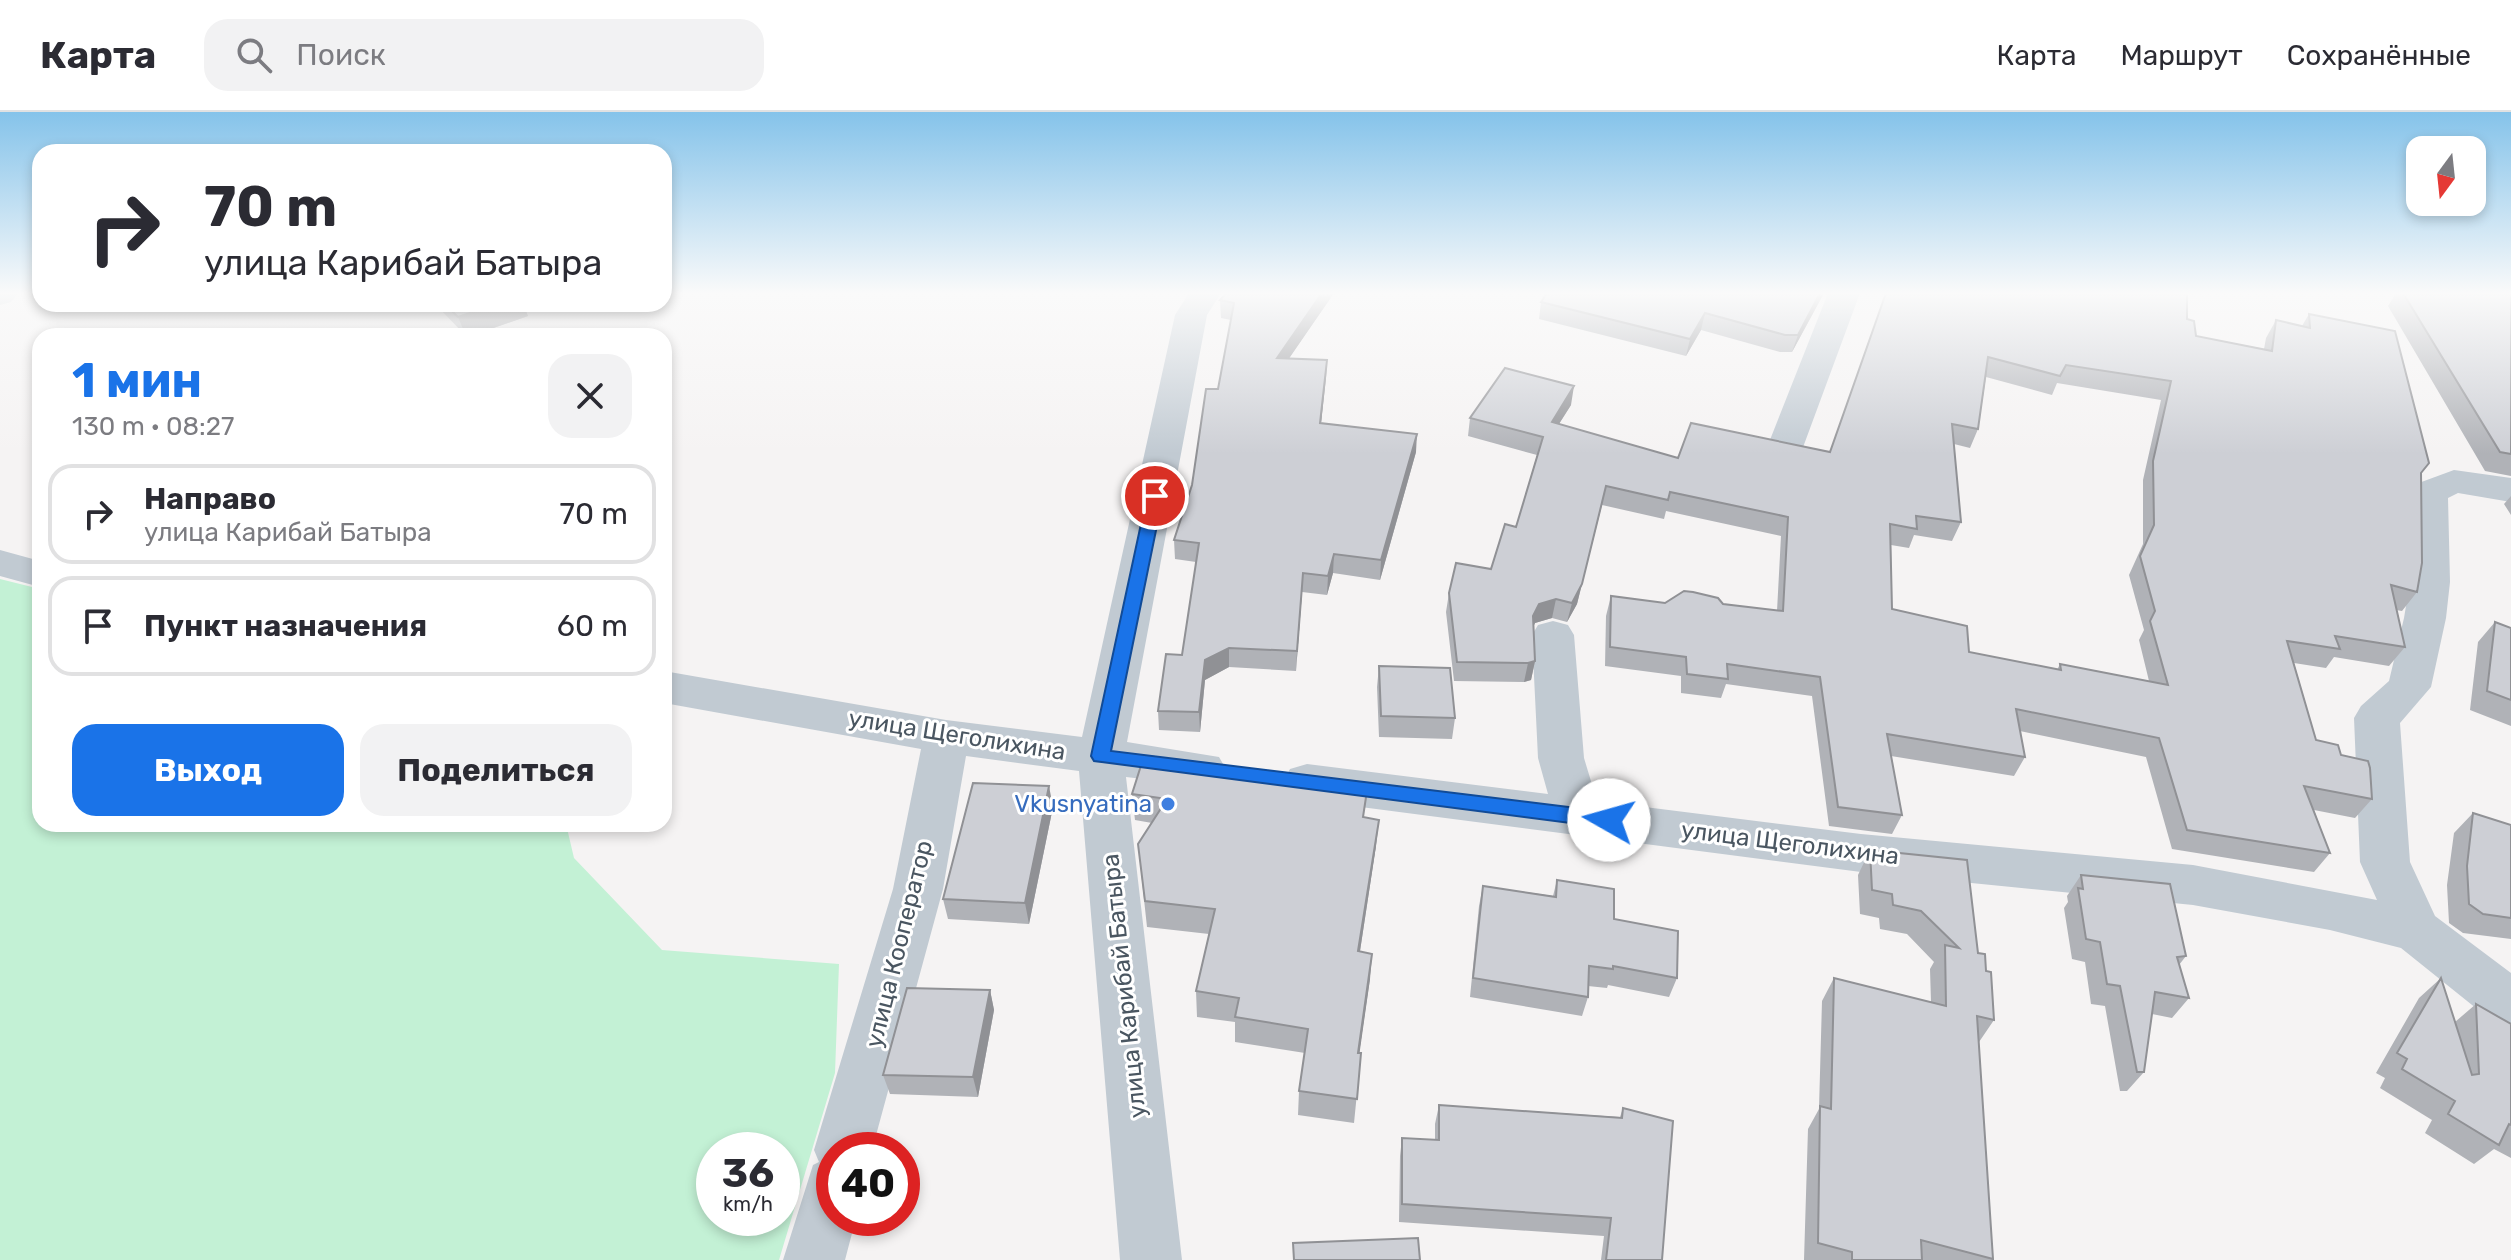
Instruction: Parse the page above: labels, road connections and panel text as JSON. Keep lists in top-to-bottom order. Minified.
{"streets":{"street":["улица Щеголихина","улица Кооператор","улица Карибай Батыра"]},"crossings":[["улица Щеголихина","улица Кооператор"],["улица Щеголихина","улица Карибай Батыра"]],"places":["Vkusnyatina"],"north":"bottom","page":{"header":"Карта","search":"Поиск","nav":["Карта","Маршрут","Сохранённые"],"turn":["70 m","улица Карибай Батыра"],"heading":["1 мин","130 m · 08:27"],"list":[{"name":"Направо","note":"улица Карибай Батыра","value":"70 m"},{"name":"Пункт назначения","value":"60 m"}],"buttons":["Выход","Поделиться"],"speed":"36 km/h","limit":"40"}}
